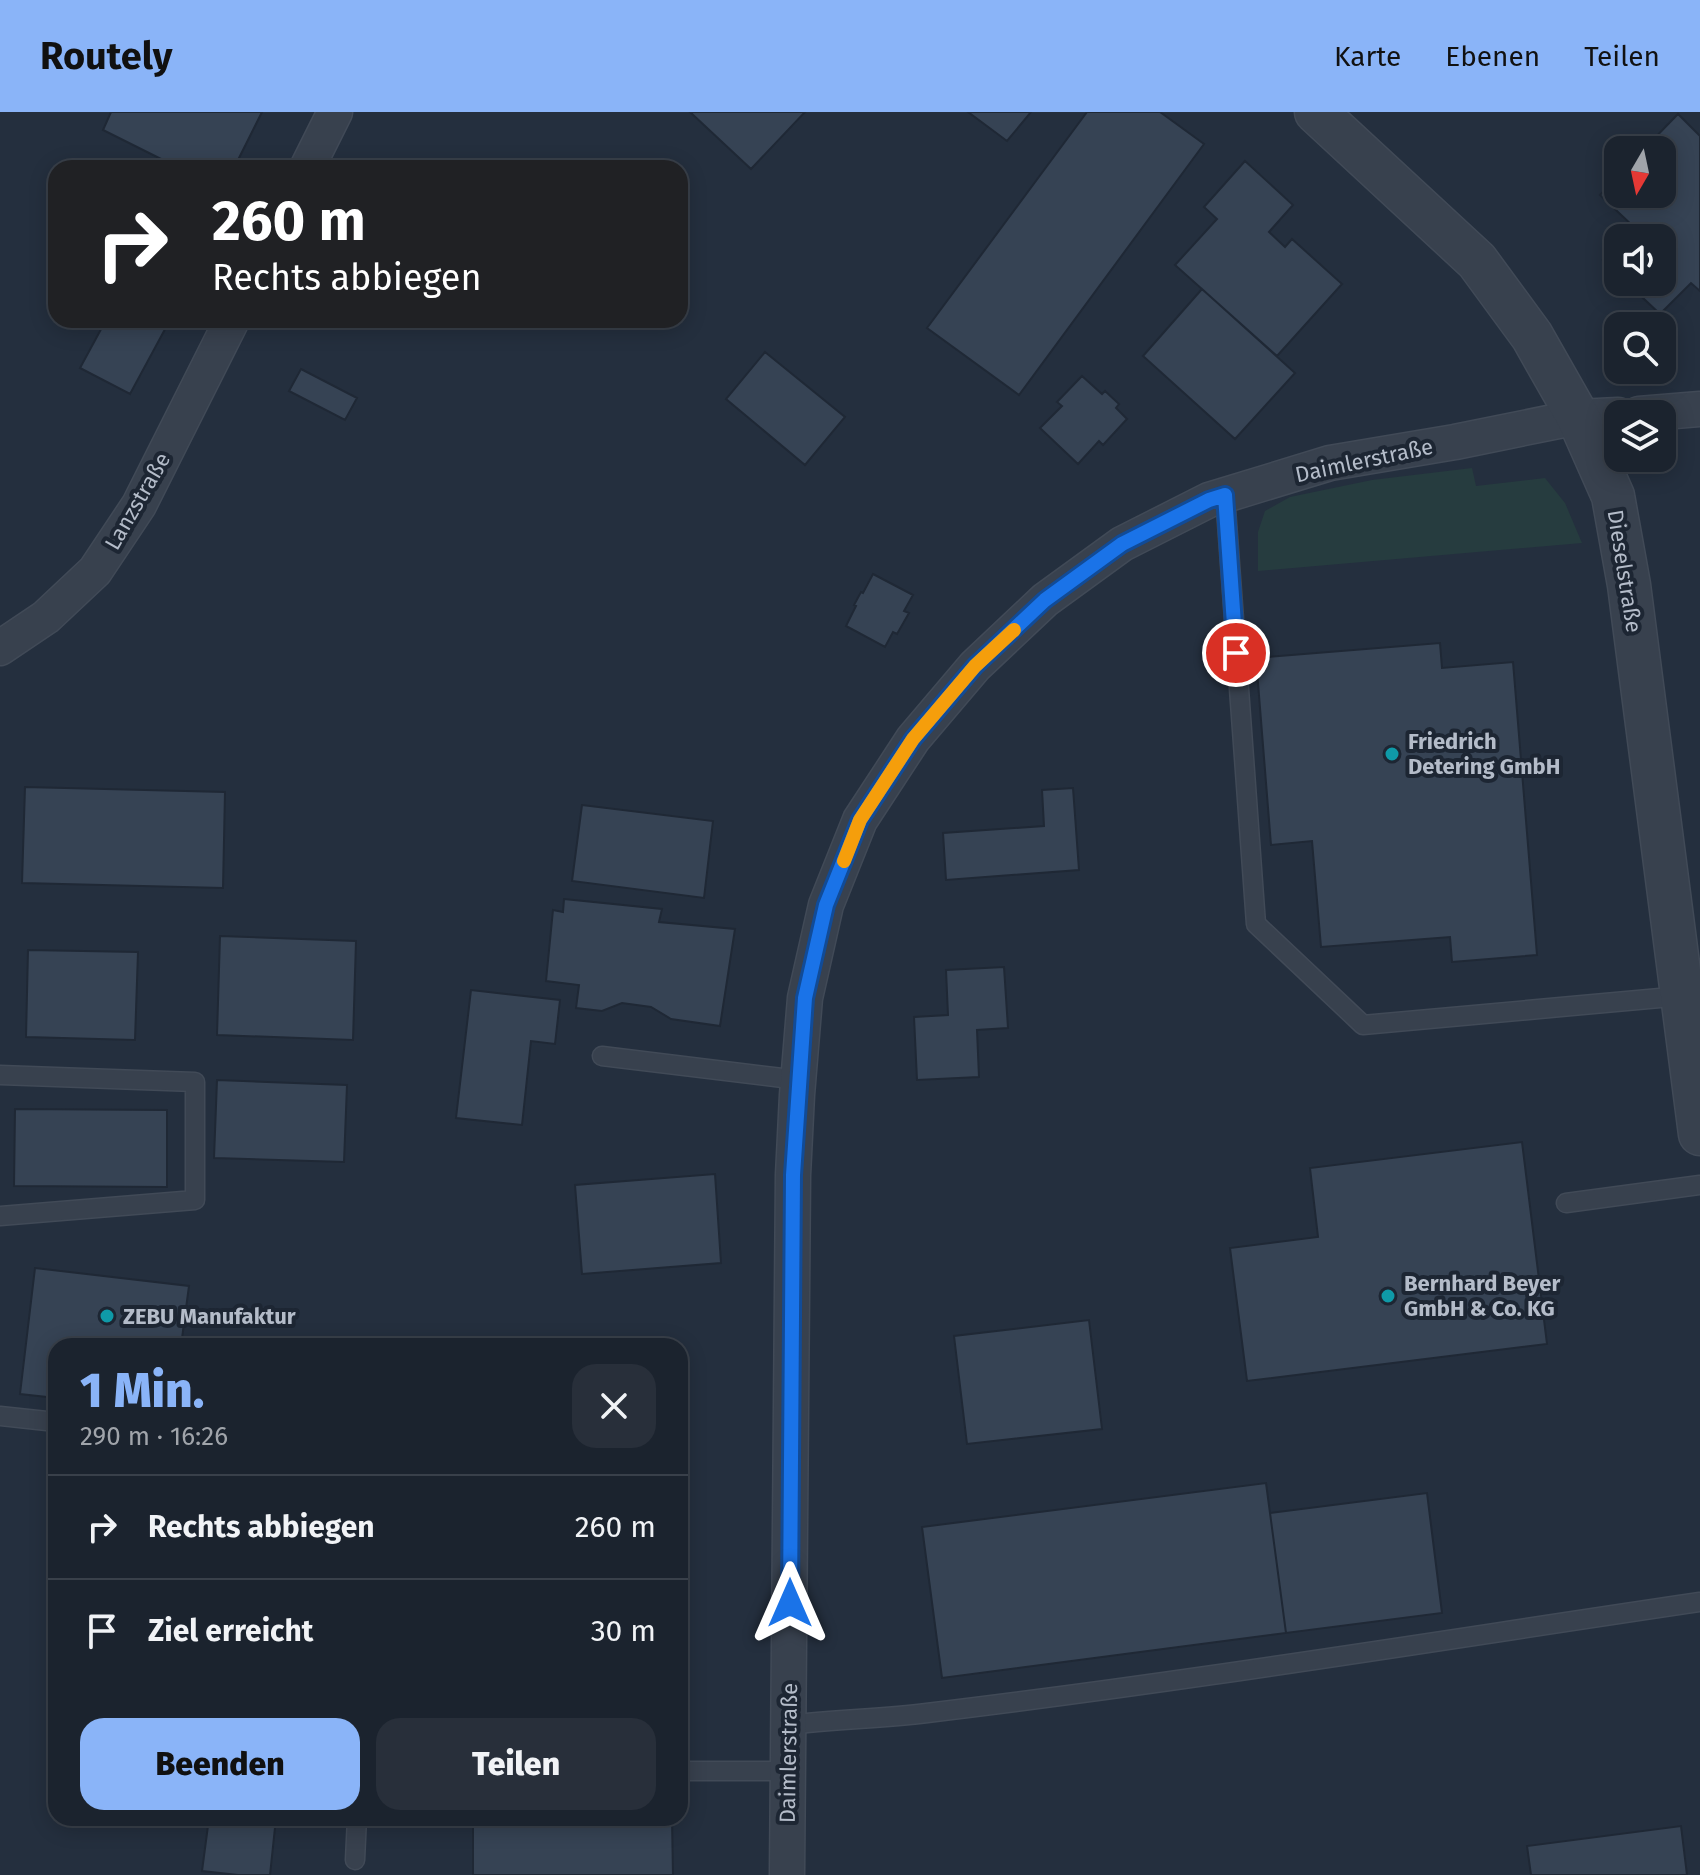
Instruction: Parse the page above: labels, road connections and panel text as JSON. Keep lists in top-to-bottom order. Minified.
{"streets":{"street":["Daimlerstraße","Lanzstraße","Dieselstraße"]},"crossings":[["Daimlerstraße","Dieselstraße"]],"places":["Friedrich Detering GmbH","Bernhard Beyer GmbH & Co. KG","ZEBU Manufaktur"],"north":"bottom","page":{"header":"Routely","nav":["Karte","Ebenen","Teilen"],"turn":["260 m","Rechts abbiegen"],"heading":["1 Min.","290 m · 16:26"],"list":[{"name":"Rechts abbiegen","value":"260 m"},{"name":"Ziel erreicht","value":"30 m"}],"buttons":["Beenden","Teilen"]}}
